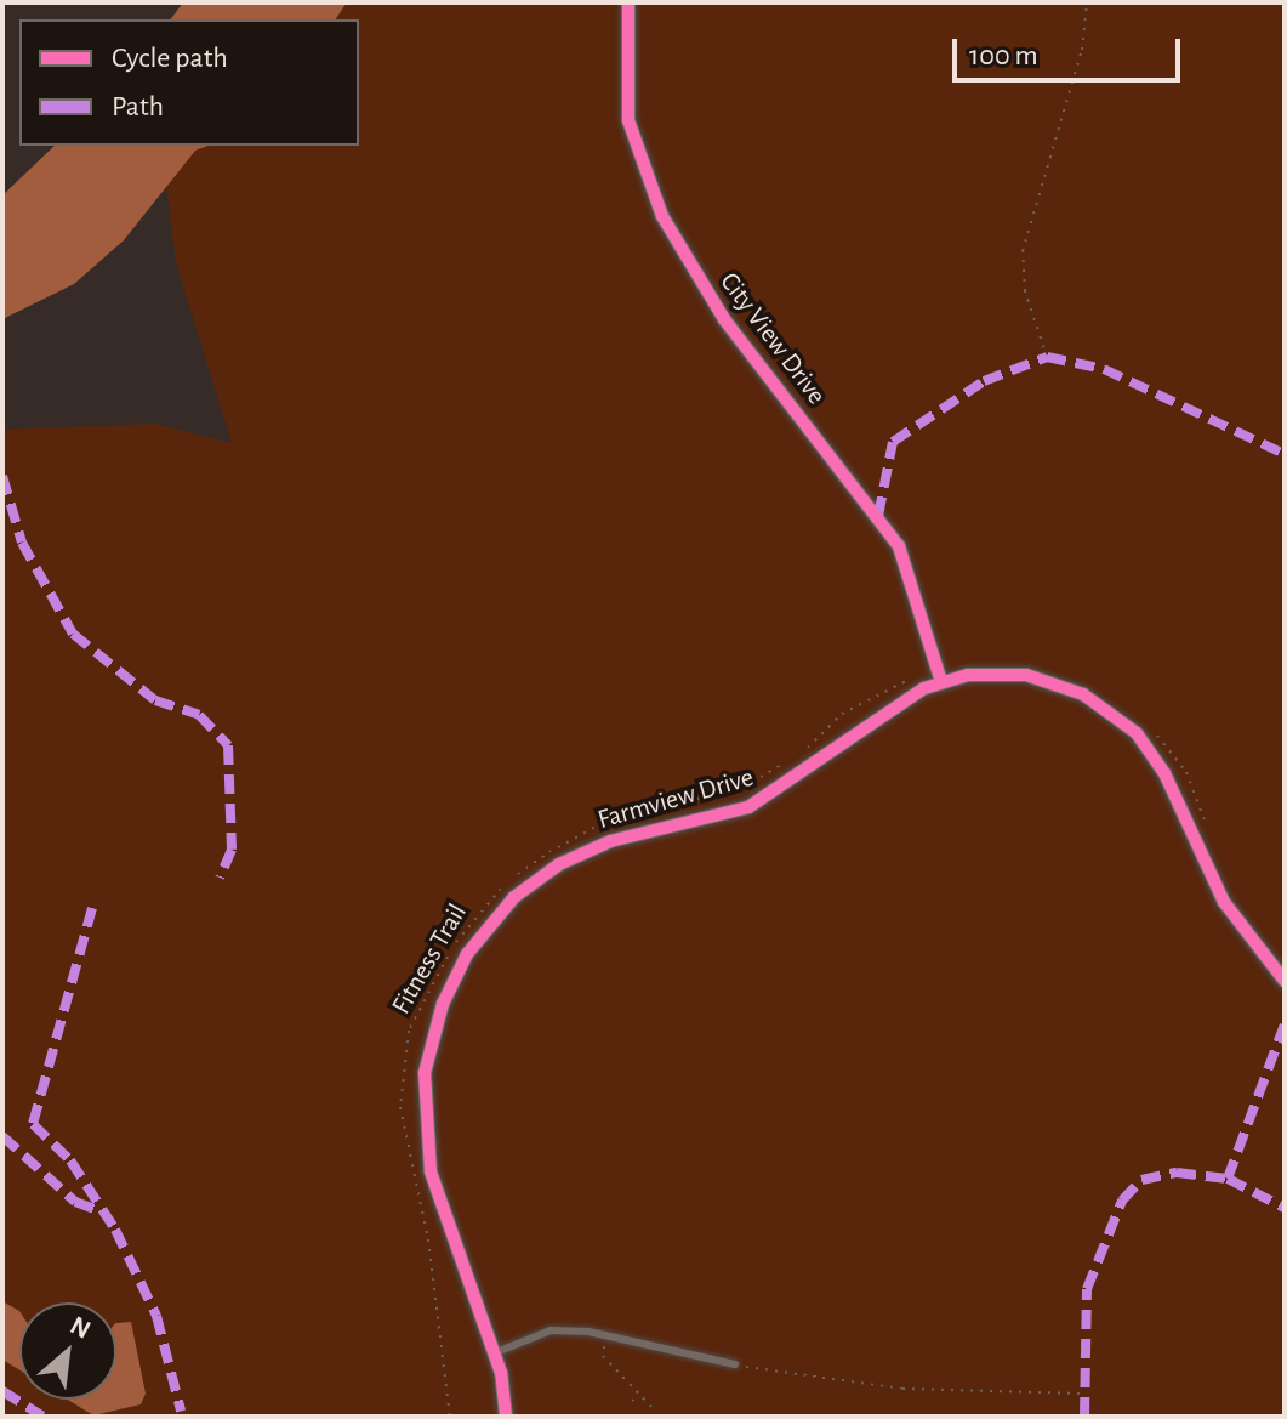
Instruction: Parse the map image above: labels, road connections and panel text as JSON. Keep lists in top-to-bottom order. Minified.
{"streets":{"street":["City View Drive","Farmview Drive"],"cycle path":["Fitness Trail"]},"crossings":[["City View Drive","Farmview Drive"]],"legend":["Cycle path","Path"],"scale_bar":"100 m","north":"top right"}
